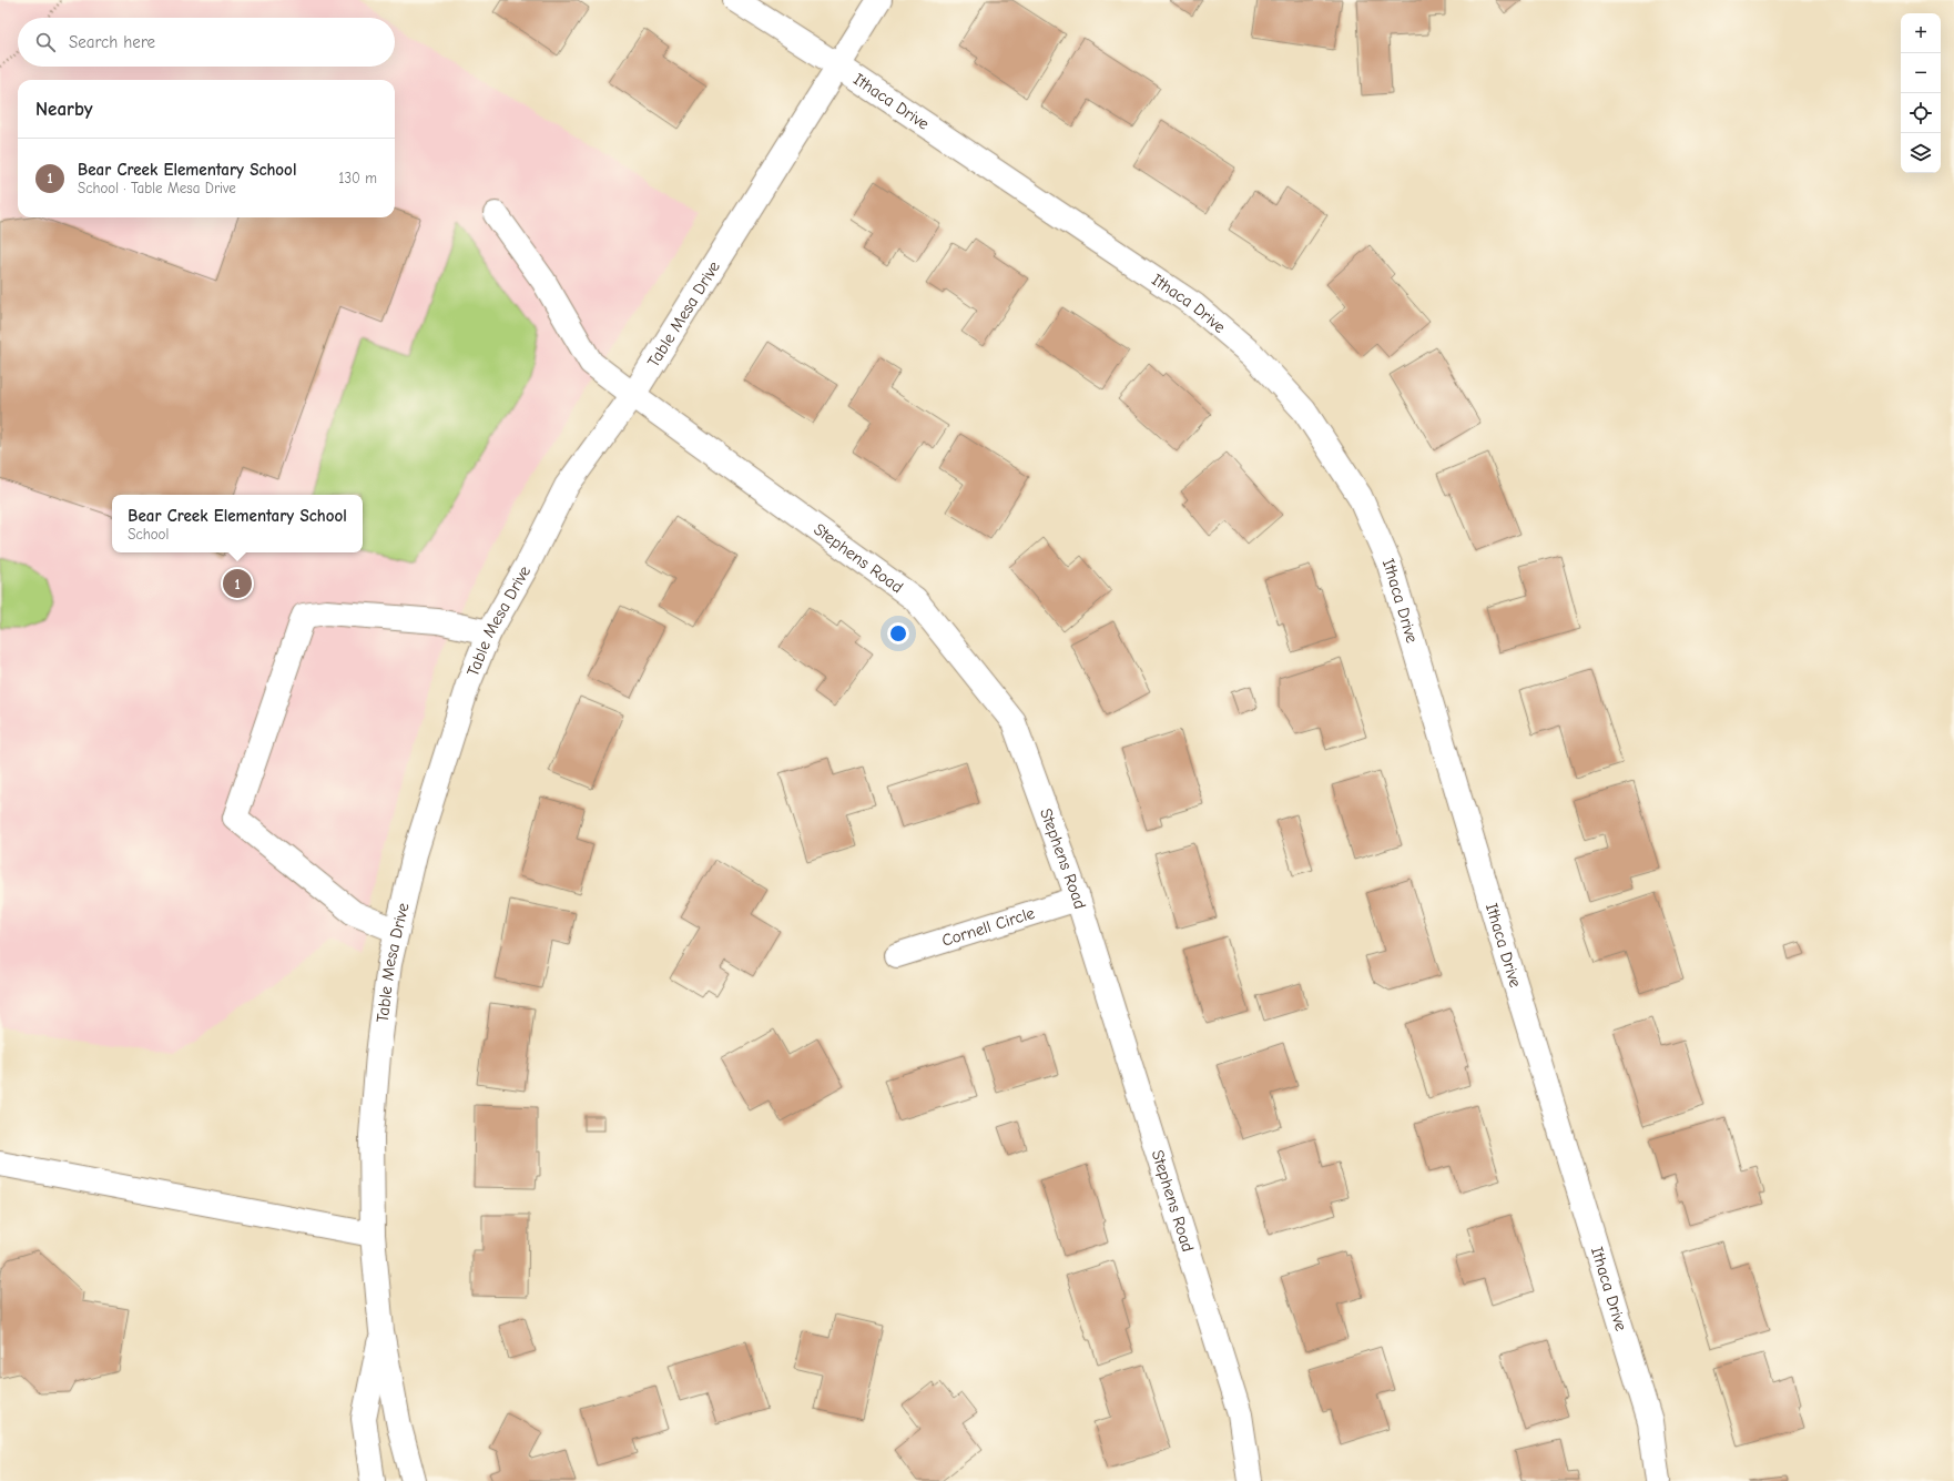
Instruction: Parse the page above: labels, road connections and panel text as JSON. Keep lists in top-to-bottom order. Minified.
{"streets":{"street":["Ithaca Drive","Table Mesa Drive","Stephens Road","Cornell Circle"]},"crossings":[["Ithaca Drive","Table Mesa Drive"],["Table Mesa Drive","Stephens Road"],["Stephens Road","Cornell Circle"]],"page":{"map_buttons":["+","−"],"search":"Search here","heading":"Nearby","list":[{"mark":"1","name":"Bear Creek Elementary School","note":"School · Table Mesa Drive","value":"130 m"}],"popup":["Bear Creek Elementary School","School"],"pins":"1"}}
